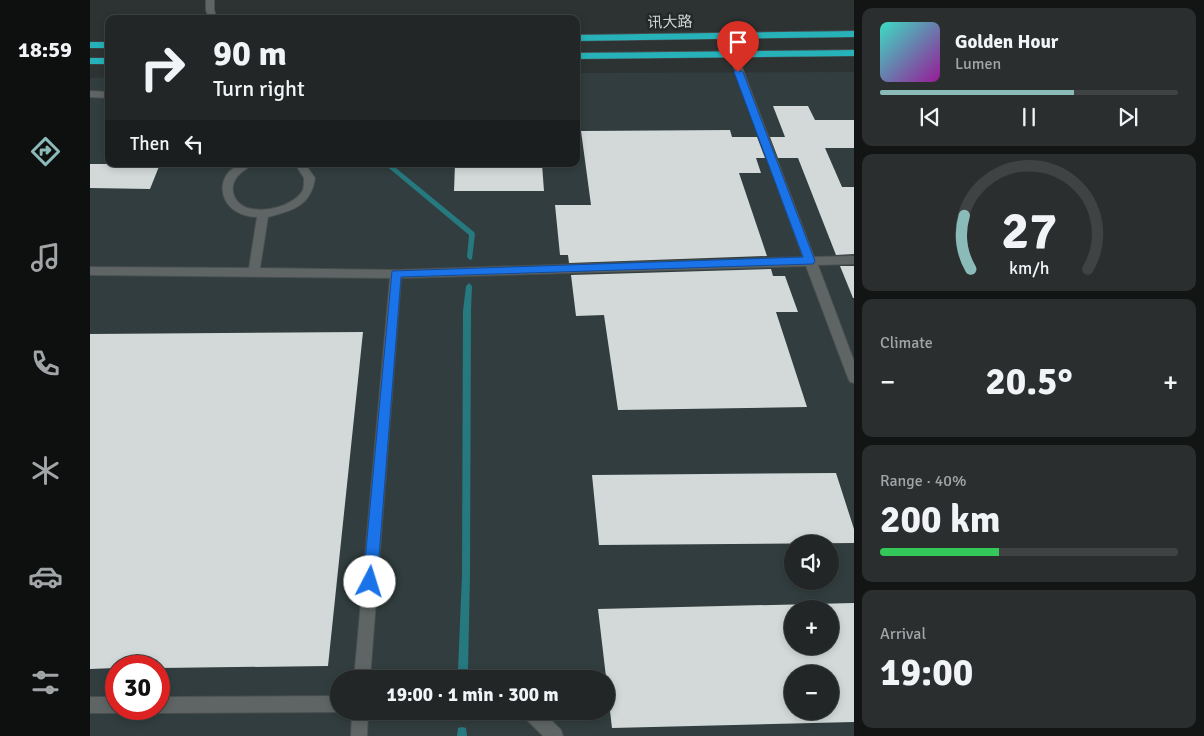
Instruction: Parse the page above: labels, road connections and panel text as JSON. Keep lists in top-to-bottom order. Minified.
{"streets":{"highway":["讯大路"]},"page":{"tabs":"18:59","turn":["90 m","Turn right"],"song":["Golden Hour","Lumen"],"then":"Then","tile":["Climate",["Range · 40%","200 km"],["Arrival","19:00"]],"heat":["−","20.5°","+"],"map_buttons":["+","−"],"limit":"30","trip":"19:00 · 1 min · 300 m","gauge":["27","km/h"]}}
